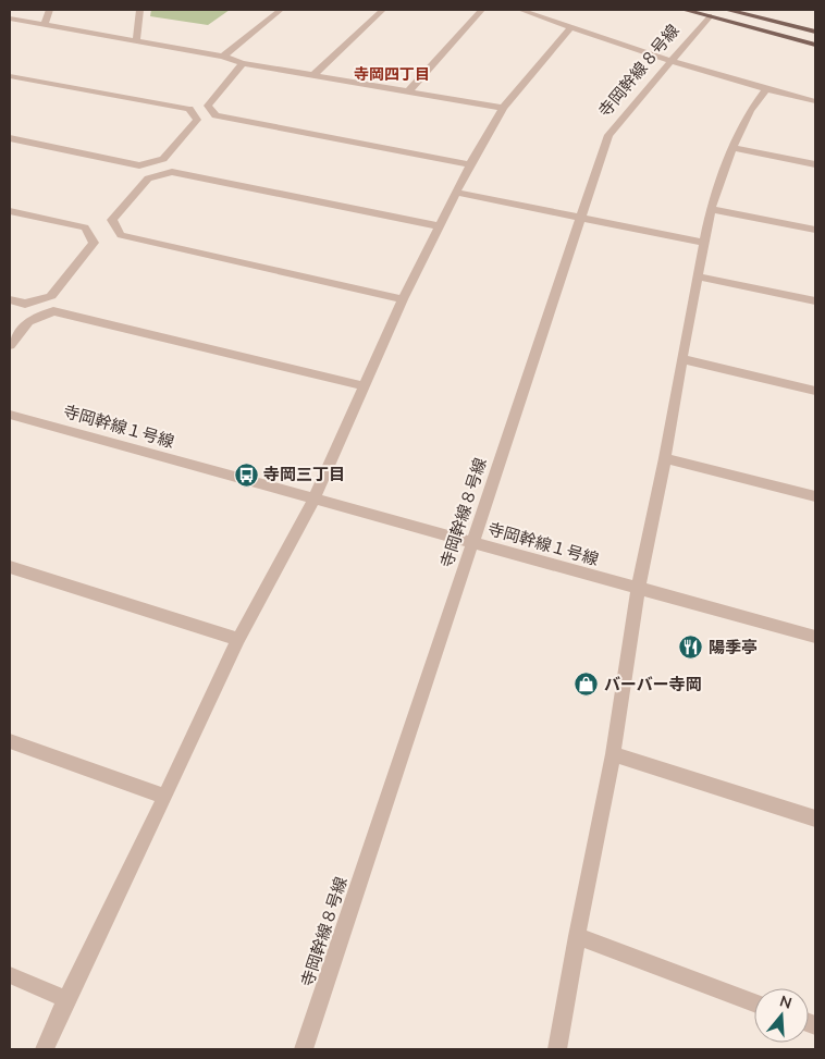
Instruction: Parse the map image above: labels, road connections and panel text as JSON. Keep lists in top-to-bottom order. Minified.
{"streets":{"street":["寺岡幹線８号線","寺岡幹線１号線"]},"crossings":[["寺岡幹線８号線","寺岡幹線１号線"]],"districts":["寺岡四丁目"],"places":{"bus stop":["寺岡三丁目"],"restaurant":["陽季亭"],"shop":["バーバー寺岡"]},"north":"top"}
